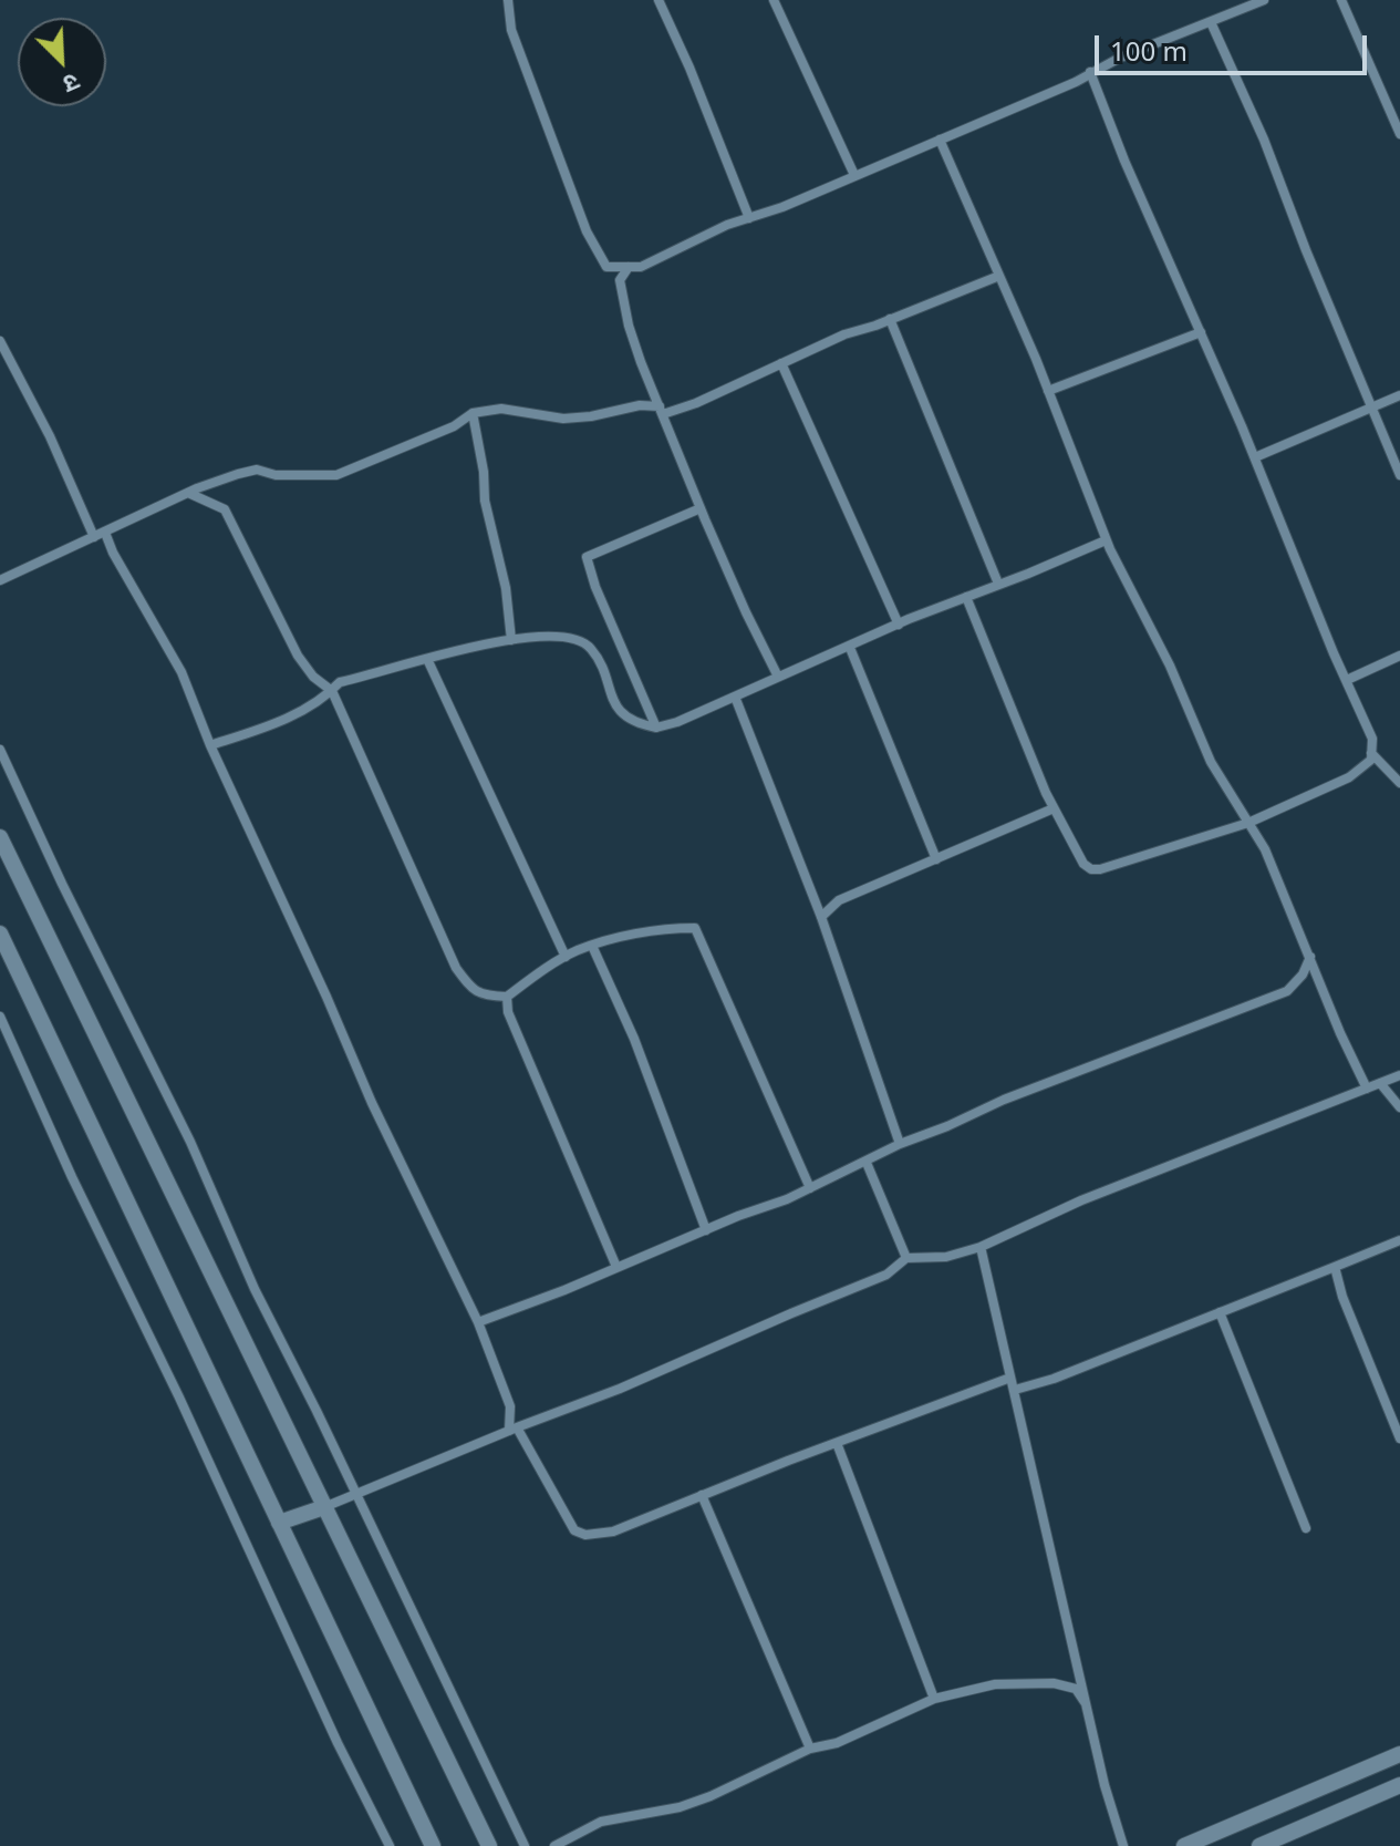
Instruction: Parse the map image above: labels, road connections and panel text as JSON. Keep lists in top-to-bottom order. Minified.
{"scale_bar":"100 m","north":"bottom right"}
